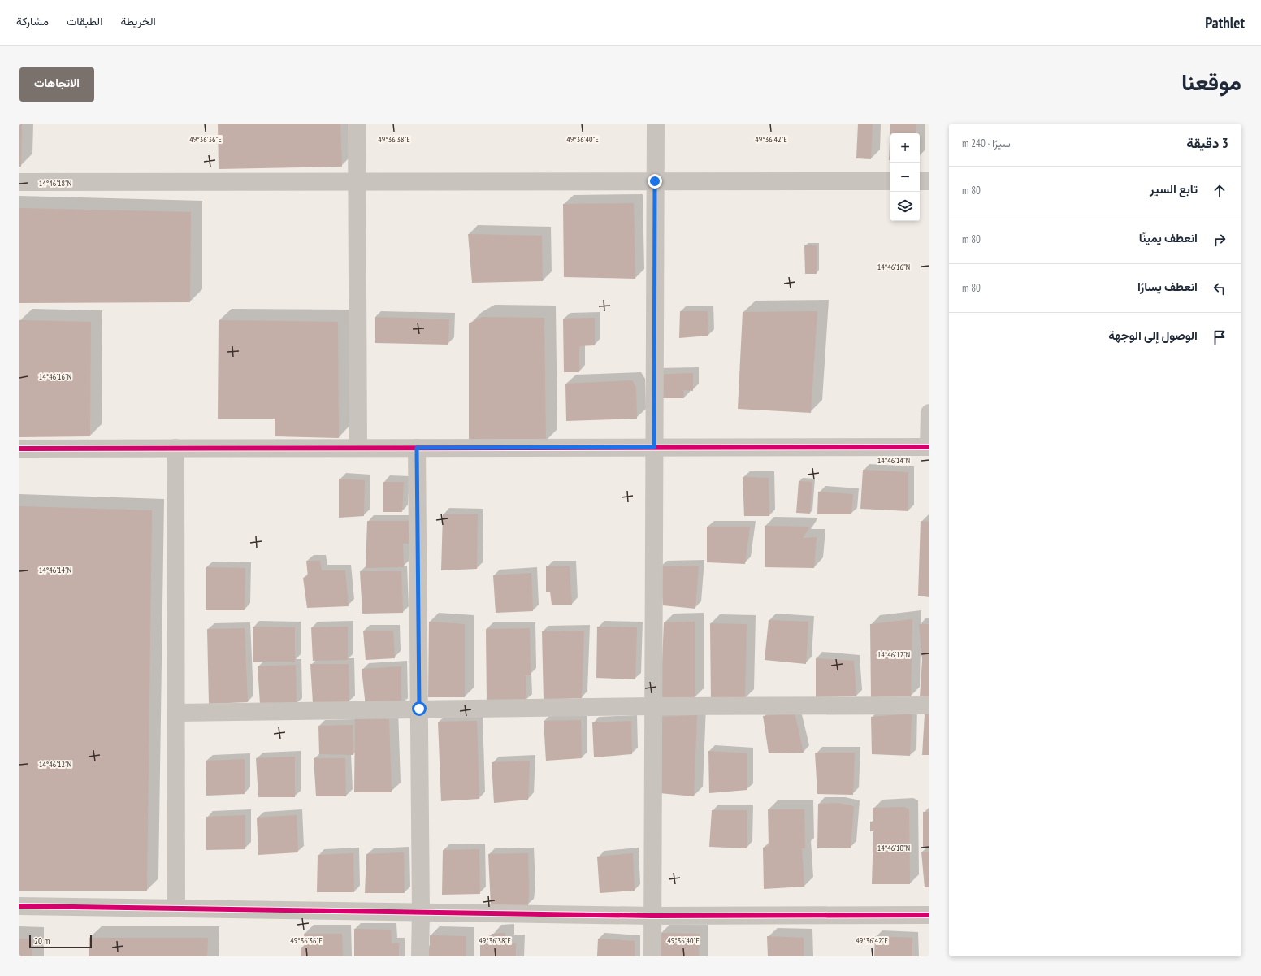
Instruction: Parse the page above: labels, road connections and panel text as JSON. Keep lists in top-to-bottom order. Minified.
{"scale_bar":"20 m","page":{"header":"Pathlet","nav":["الخريطة","الطبقات","مشاركة"],"title":"موقعنا","buttons":"الاتجاهات","heading":["3 دقيقة","سيرًا · 240 m"],"map_buttons":["+","−"],"list":[["تابع السير","80 m"],["انعطف يمينًا","80 m"],["انعطف يسارًا","80 m"],"الوصول إلى الوجهة"],"scale":"20 m"},"coordinates":["49°36'36\"E","49°36'38\"E","49°36'40\"E","49°36'42\"E","14°46'18\"N","14°46'16\"N","14°46'14\"N","14°46'12\"N","14°46'10\"N"]}
